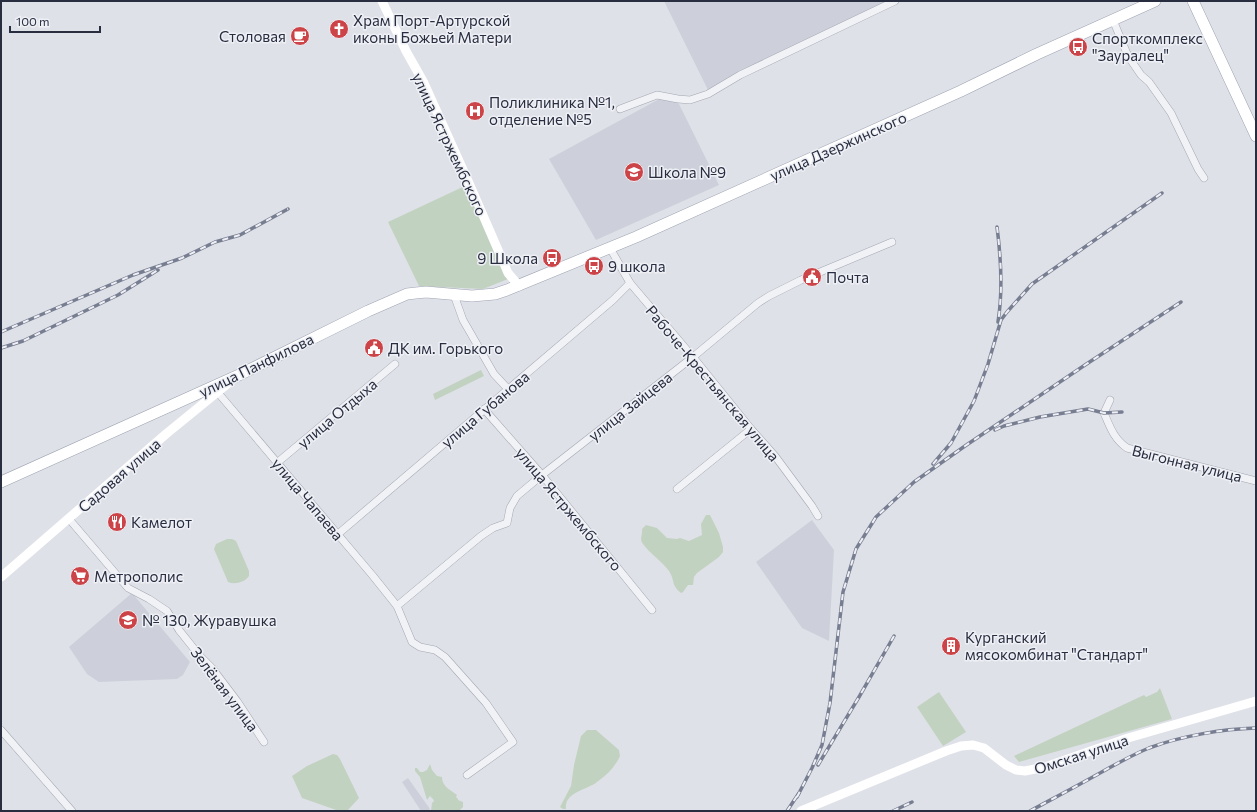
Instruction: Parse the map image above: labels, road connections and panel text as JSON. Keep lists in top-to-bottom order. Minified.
{"streets":{"main road":["улица Ястржембского","улица Дзержинского","улица Панфилова","Садовая улица","Омская улица"],"street":["Рабоче-Крестьянская улица","улица Зайцева","улица Губанова","улица Отдыха","Выгонная улица","улица Чапаева","Зелёная улица"]},"crossings":[["улица Ястржембского","улица Дзержинского"],["улица Ястржембского","улица Панфилова"],["улица Ястржембского","улица Зайцева"],["улица Ястржембского","улица Губанова"],["улица Дзержинского","улица Панфилова"],["улица Дзержинского","Рабоче-Крестьянская улица"],["улица Панфилова","Садовая улица"],["улица Панфилова","улица Чапаева"],["Рабоче-Крестьянская улица","улица Зайцева"],["Рабоче-Крестьянская улица","улица Губанова"],["улица Зайцева","улица Чапаева"],["улица Губанова","улица Чапаева"],["улица Отдыха","улица Чапаева"],["Садовая улица","улица Чапаева"],["Садовая улица","Зелёная улица"]],"places":{"church":["Храм Порт-Артурской иконы Божьей Матери"],"cafe":["Столовая"],"bus stop":["Спорткомплекс \"Зауралец\"","9 Школа","9 школа"],"hospital":["Поликлиника №1, отделение №5"],"school or university":["Школа №9","№ 130, Журавушка"],"public building":["Почта","ДК им. Горького"],"restaurant":["Камелот"],"supermarket":["Метрополис"],"building":["Курганский мясокомбинат \"Стандарт\""]},"scale_bar":"100 m"}
